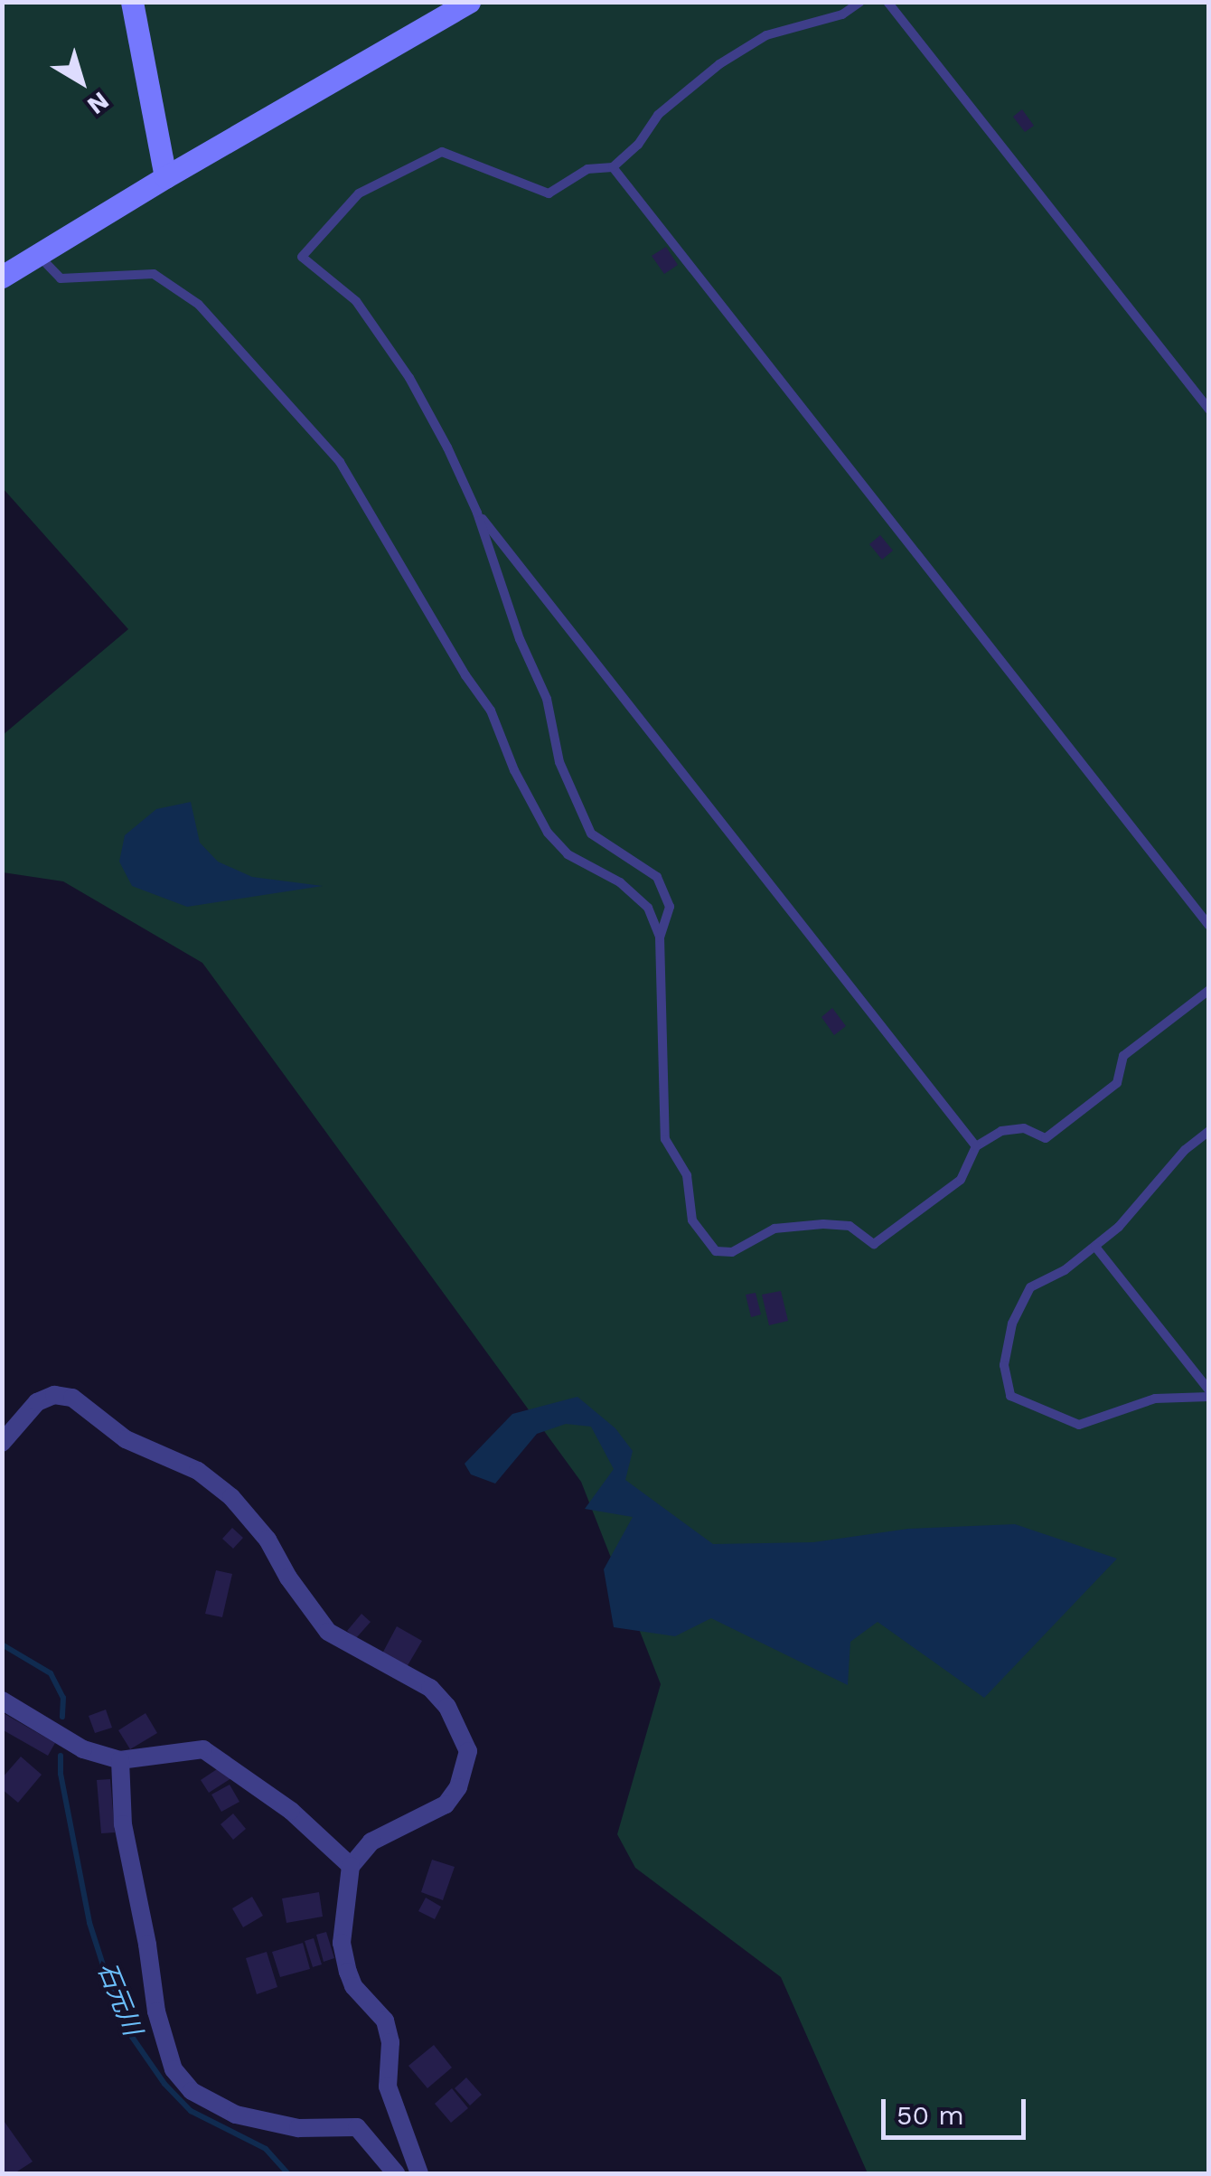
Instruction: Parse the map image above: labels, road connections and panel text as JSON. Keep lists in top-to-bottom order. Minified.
{"water":["石元川"],"scale_bar":"50 m","north":"bottom right"}
